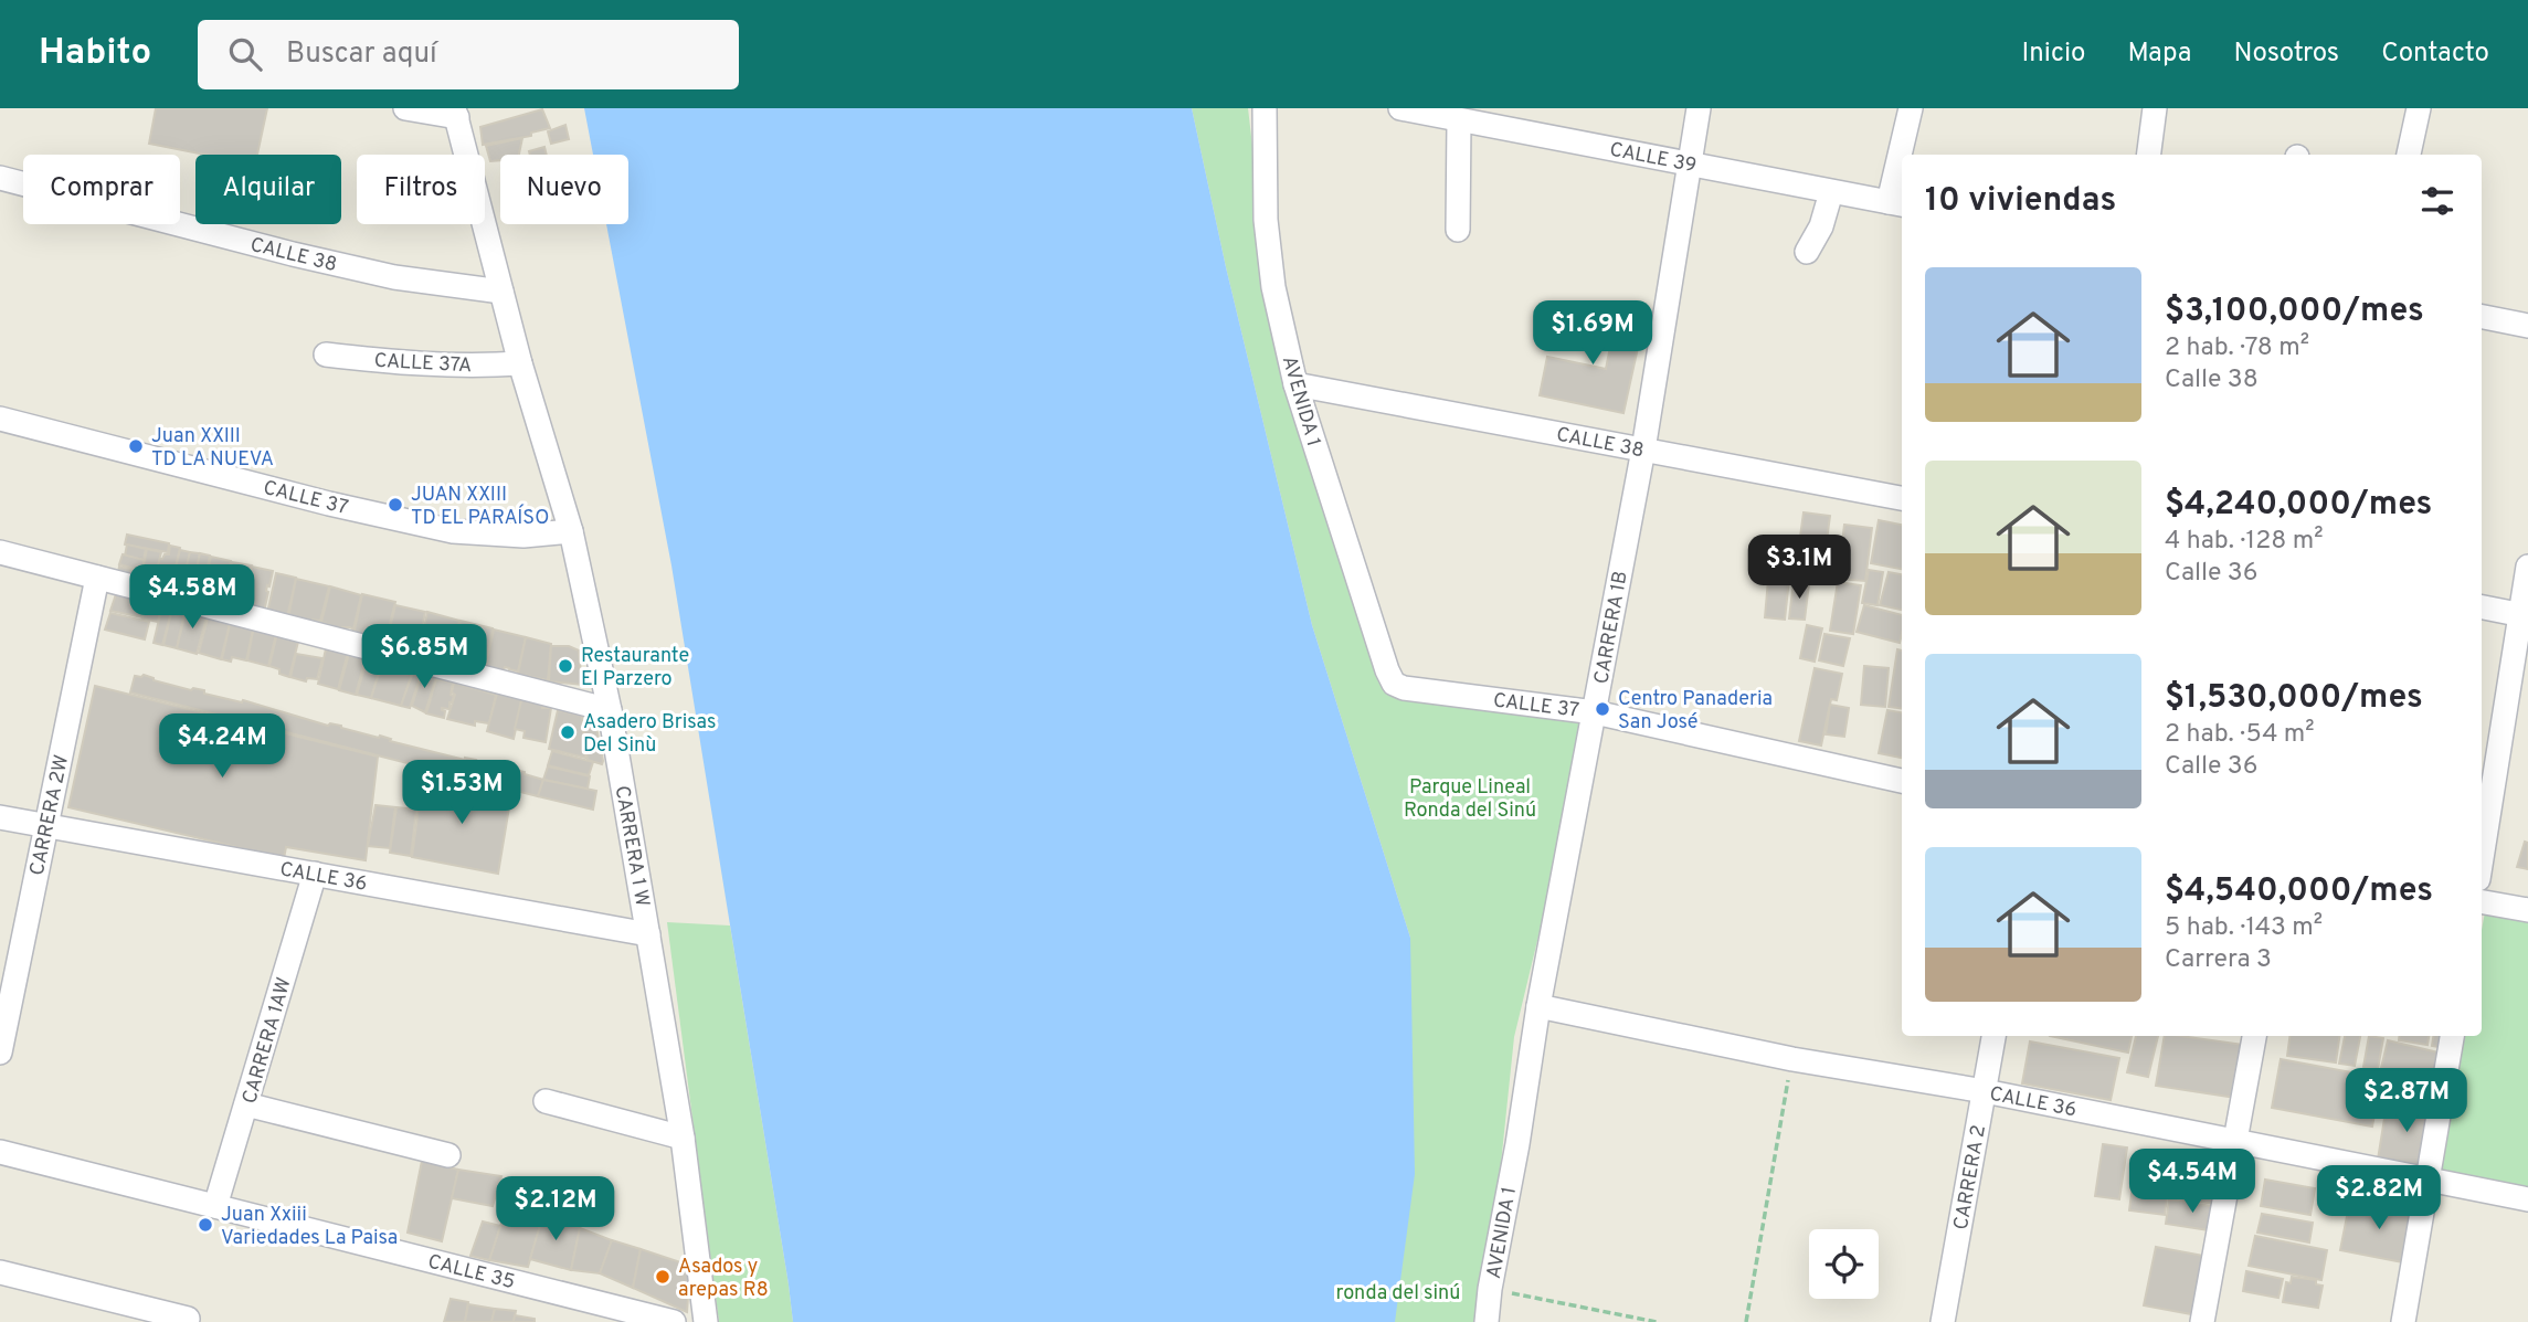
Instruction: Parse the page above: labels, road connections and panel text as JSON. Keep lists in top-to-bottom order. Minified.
{"streets":{"street":["CALLE 39","CALLE 38","CALLE 37A","AVENIDA 1","CALLE 37","CARRERA 1B","CARRERA 2W","CARRERA 1 W","CALLE 36","CARRERA 1AW","CARRERA 2","CALLE 35"]},"crossings":[["CALLE 39","CARRERA 1B"],["CALLE 38","AVENIDA 1"],["CALLE 38","CARRERA 1B"],["CALLE 38","CARRERA 1 W"],["CALLE 37A","CARRERA 1 W"],["AVENIDA 1","CALLE 37"],["AVENIDA 1","CARRERA 1B"],["CALLE 37","CARRERA 1B"],["CALLE 37","CARRERA 1 W"],["CARRERA 1B","CALLE 36"],["CARRERA 2W","CALLE 36"],["CARRERA 1 W","CALLE 36"],["CALLE 36","CARRERA 1AW"],["CALLE 36","CARRERA 2"],["CARRERA 1AW","CALLE 35"]],"parks":["Parque Lineal Ronda del Sinú","ronda del sinú"],"places":["Juan XXIII TD LA NUEVA","JUAN XXIII TD EL PARAÍSO","Restaurante El Parzero","Centro Panaderia San José","Asadero Brisas Del Sinù","Juan Xxiii Variedades La Paisa","Asados y arepas R8"],"page":{"header":"Habito","search":"Buscar aquí","nav":["Inicio","Mapa","Nosotros","Contacto"],"chip":["Comprar","Alquilar","Filtros","Nuevo"],"heading":"10 viviendas","list":[{"name":"$3,100,000/mes","note":"2 hab. · 78 m² · Calle 38"},{"name":"$4,240,000/mes","note":"4 hab. · 128 m² · Calle 36"},{"name":"$1,530,000/mes","note":"2 hab. · 54 m² · Calle 36"},{"name":"$4,540,000/mes","note":"5 hab. · 143 m² · Carrera 3"}],"price":["$1.69M","$3.1M","$4.58M","$6.85M","$4.24M","$1.53M","$2.87M","$4.54M","$2.82M","$2.12M"]}}
